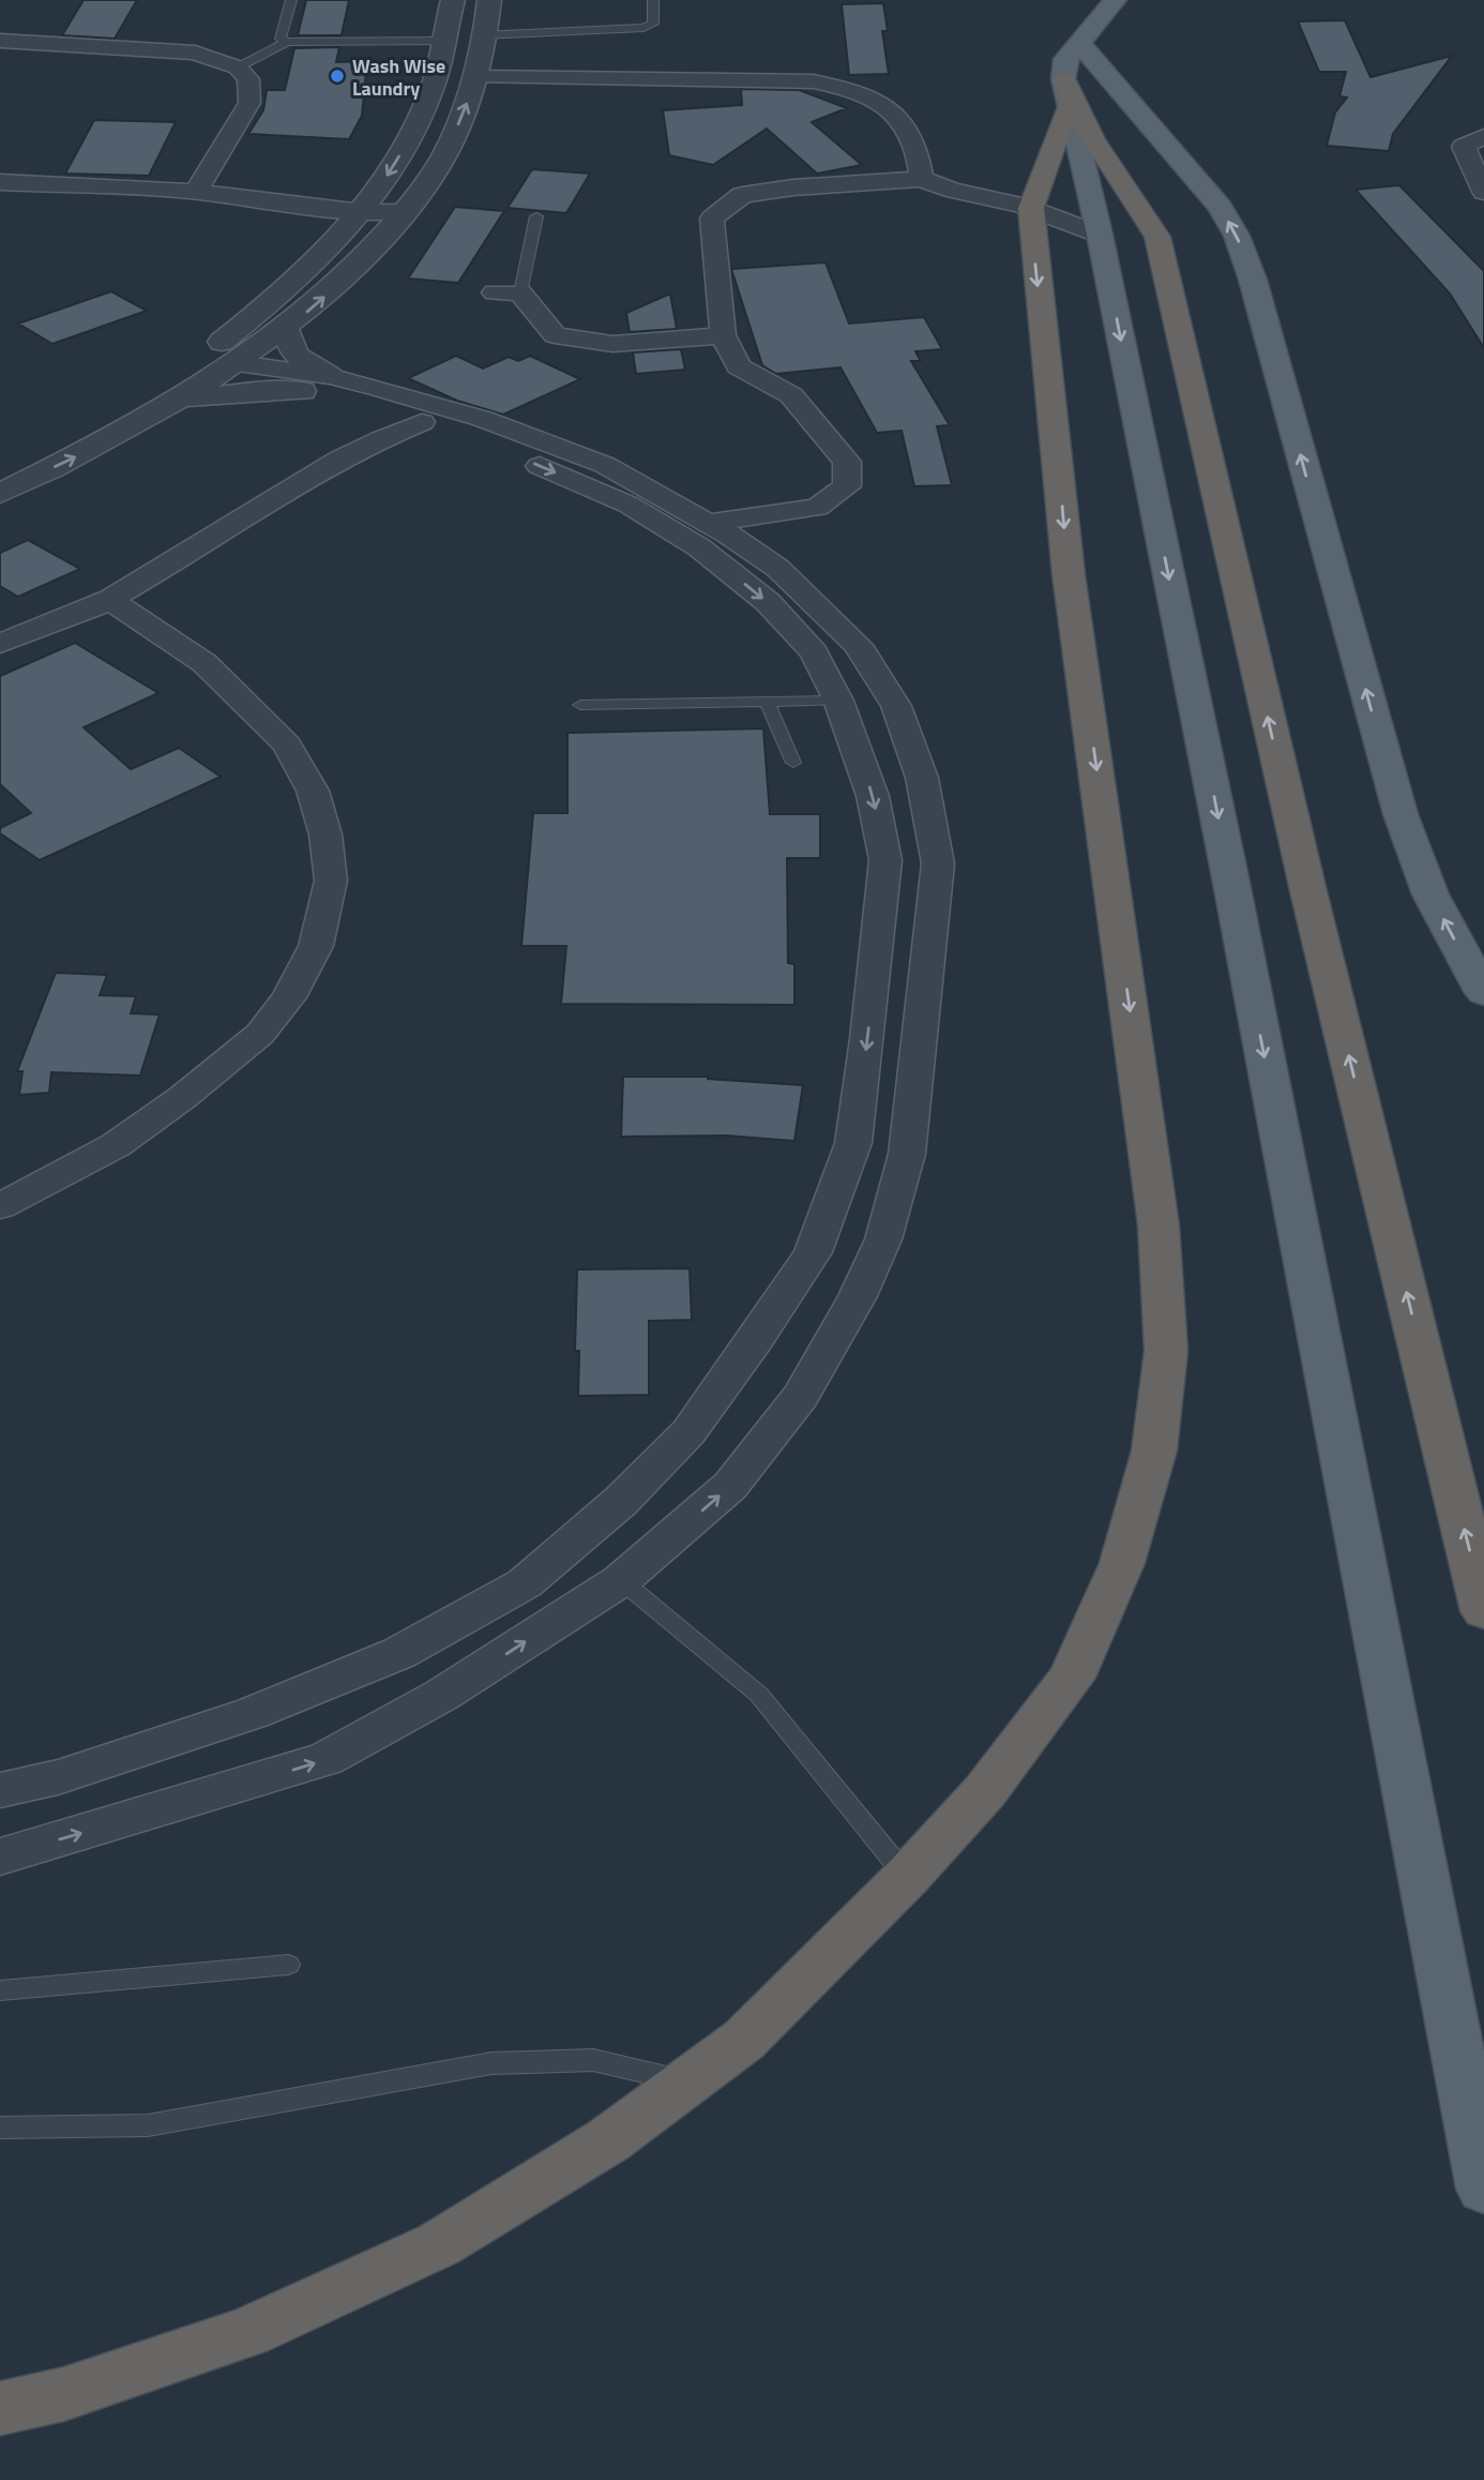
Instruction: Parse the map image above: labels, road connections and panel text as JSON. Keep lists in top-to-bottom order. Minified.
{"places":["Wash Wise Laundry"]}
